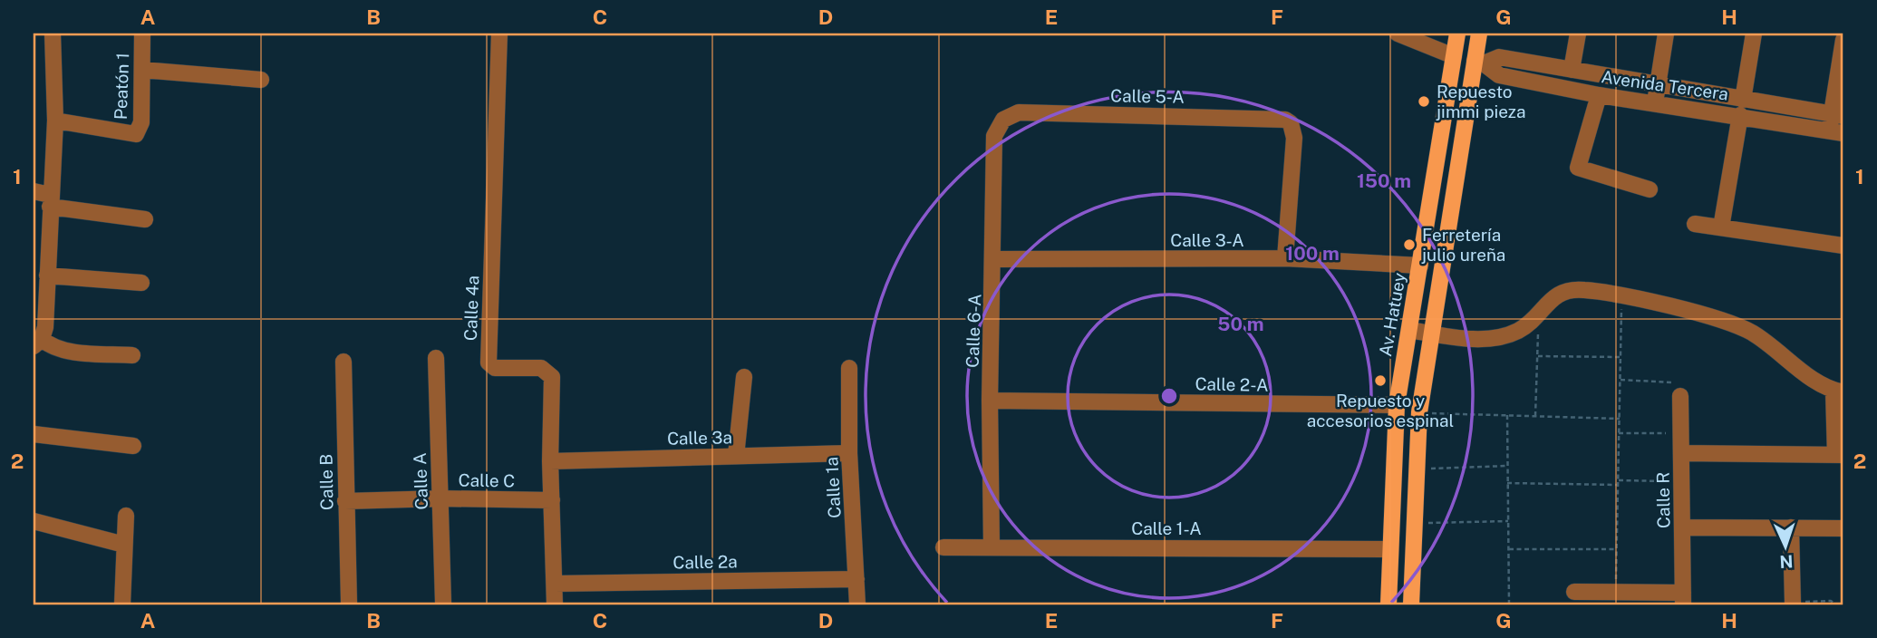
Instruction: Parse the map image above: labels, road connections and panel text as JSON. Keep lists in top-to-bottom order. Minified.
{"streets":{"main road":["Av. Hatuey"],"street":["Avenida Tercera","Peatón 1","Calle 5-A","Calle 3-A","Calle 4a","Calle 6-A","Calle 2-A","Calle 3a","Calle C","Calle A","Calle B","Calle 1a","Calle R","Calle 1-A","Calle 2a"]},"crossings":[["Calle 5-A","Calle 3-A"],["Calle 5-A","Calle 6-A"],["Calle 3-A","Av. Hatuey"],["Calle 3-A","Calle 6-A"],["Calle 4a","Calle 3a"],["Calle 4a","Calle C"],["Calle 4a","Calle 2a"],["Av. Hatuey","Calle 2-A"],["Av. Hatuey","Calle 1-A"],["Calle 6-A","Calle 2-A"],["Calle 6-A","Calle 1-A"],["Calle 3a","Calle 1a"],["Calle C","Calle A"],["Calle C","Calle B"],["Calle 1a","Calle 2a"]],"places":["Repuesto jimmi pieza","Ferretería julio ureña","Repuesto y accesorios espinal"],"north":"bottom","grid":{"columns":["A","B","C","D","E","F","G","H"],"rows":["1","2"]},"rings":["150 m","100 m","50 m"]}
